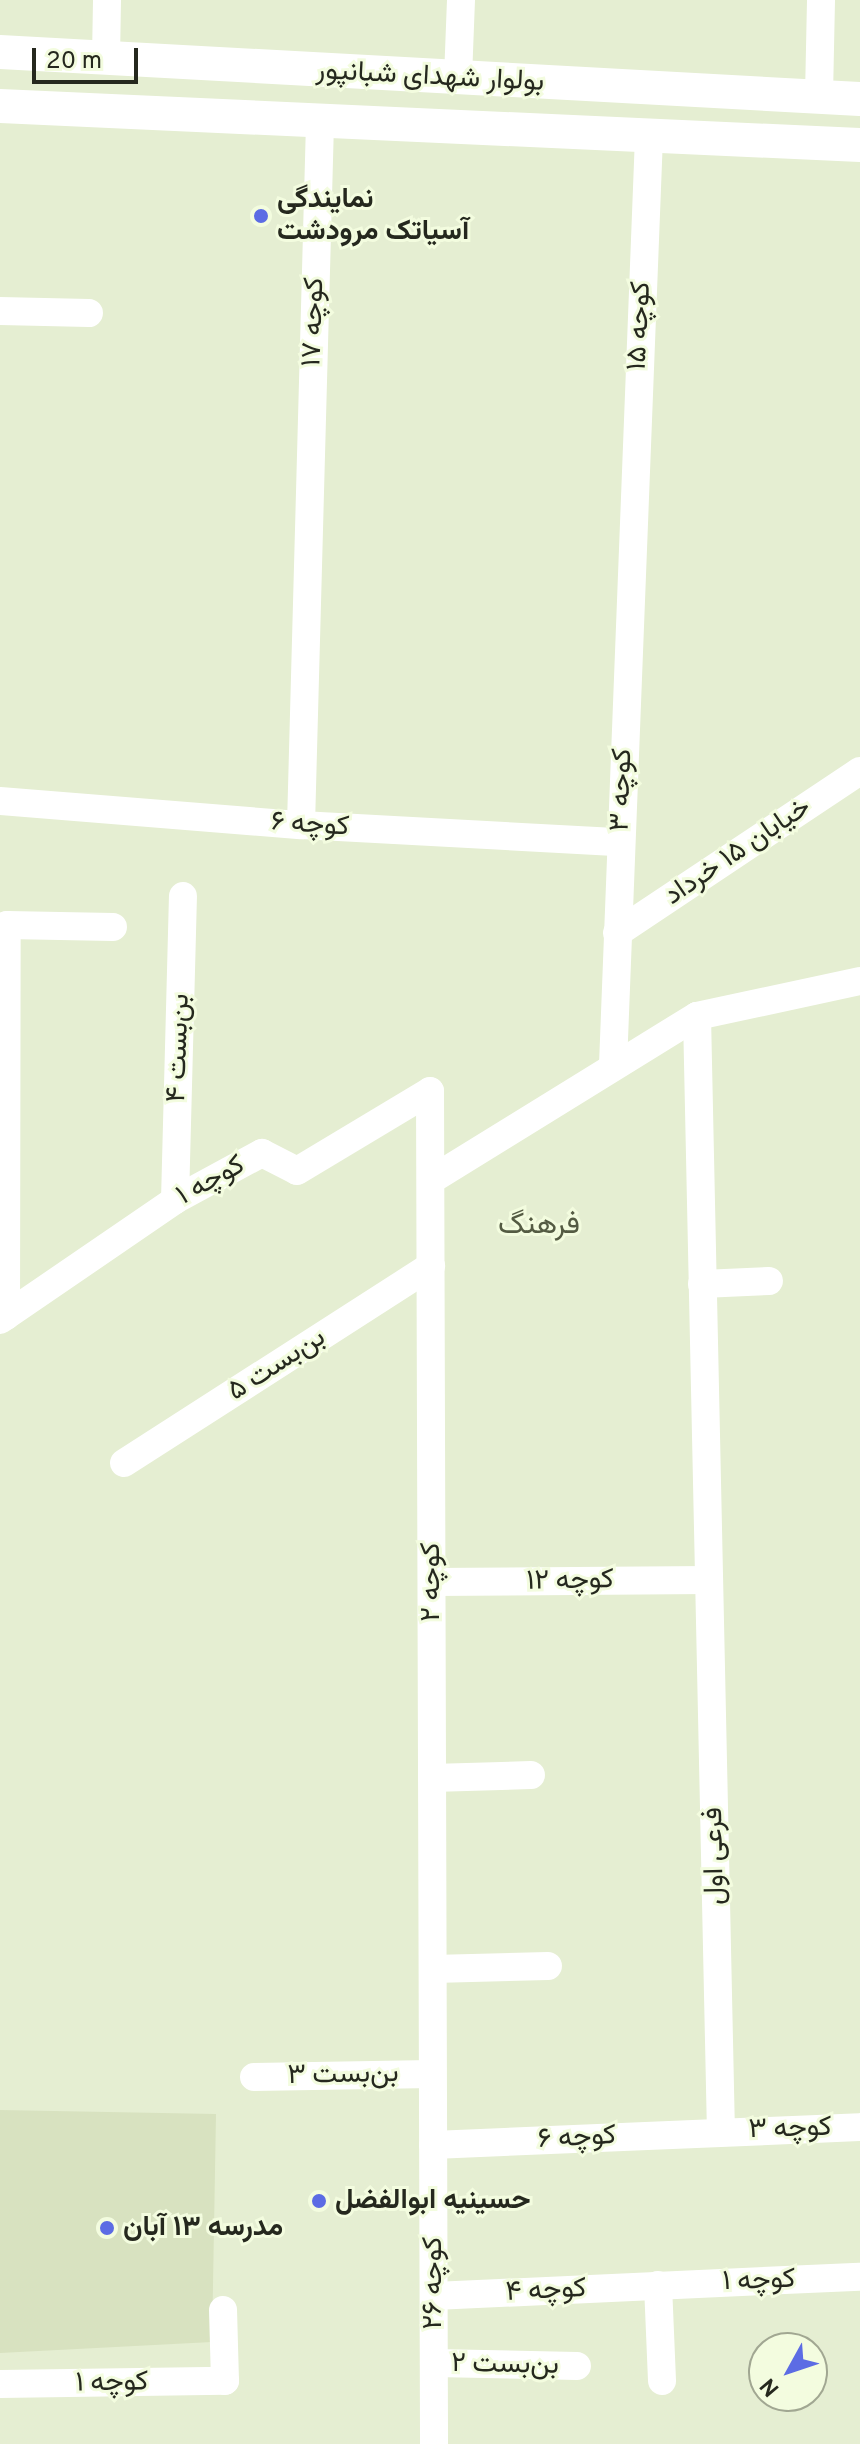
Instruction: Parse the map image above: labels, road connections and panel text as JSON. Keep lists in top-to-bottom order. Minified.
{"streets":{"street":["بولوار شهدای شبانپور","کوچه ۱۷","کوچه ۱۵","کوچه ۳","کوچه ۶","خیابان ۱۵ خرداد","بن‌بست ۴","کوچه ۱","بن‌بست ۵","کوچه ۱۲","کوچه ۲","فرعی اول","بن‌بست ۳","کوچه ۲۶","کوچه ۴","بن‌بست ۲"]},"crossings":[["بولوار شهدای شبانپور","کوچه ۱۷"],["بولوار شهدای شبانپور","کوچه ۱۵"],["کوچه ۱۷","کوچه ۶"],["کوچه ۱۵","کوچه ۳"],["کوچه ۳","کوچه ۶"],["کوچه ۳","خیابان ۱۵ خرداد"],["کوچه ۳","فرعی اول"],["کوچه ۶","فرعی اول"],["کوچه ۶","کوچه ۲۶"],["بن‌بست ۴","کوچه ۱"],["کوچه ۱","کوچه ۲"],["کوچه ۱","کوچه ۴"],["بن‌بست ۵","کوچه ۲"],["کوچه ۱۲","کوچه ۲"],["کوچه ۱۲","فرعی اول"],["کوچه ۲","بن‌بست ۳"],["کوچه ۲","کوچه ۲۶"],["بن‌بست ۳","کوچه ۲۶"],["کوچه ۲۶","کوچه ۴"],["کوچه ۲۶","بن‌بست ۲"]],"districts":["فرهنگ"],"places":["نمایندگی آسیاتک مرودشت","حسینیه ابوالفضل","مدرسه ۱۳ آبان"],"scale_bar":"20 m","north":"bottom left"}
